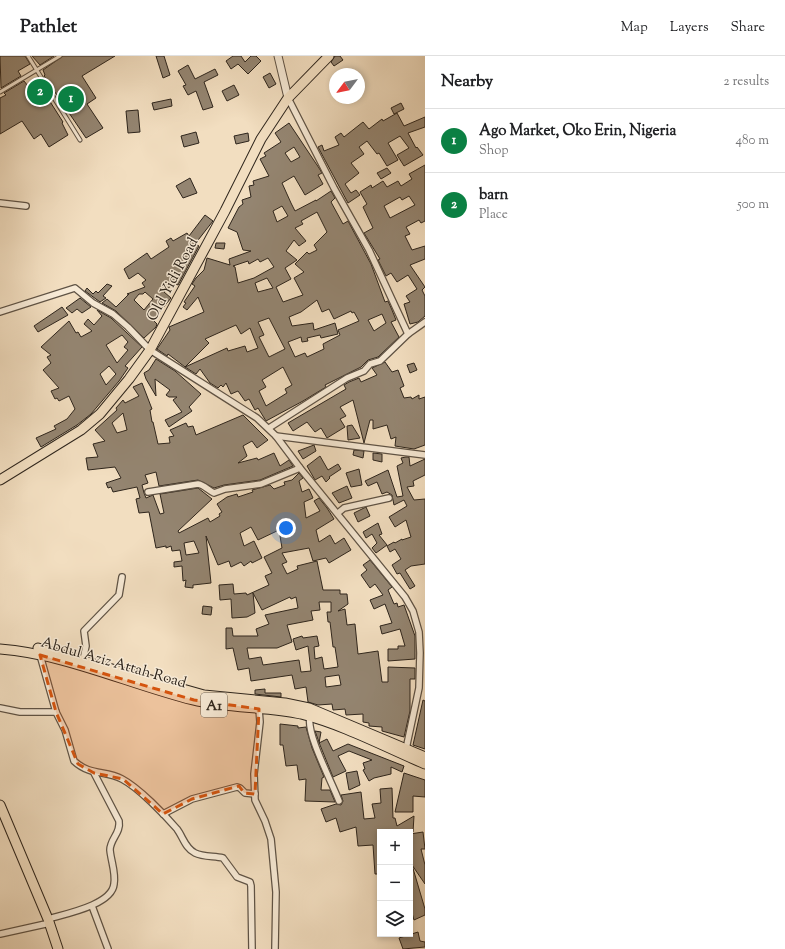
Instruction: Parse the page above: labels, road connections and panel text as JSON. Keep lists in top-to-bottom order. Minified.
{"streets":{"main road":["Old Yidi Road","Abdul Aziz Attah Road","A1"]},"north":"bottom left","page":{"header":"Pathlet","nav":["Map","Layers","Share"],"heading":["Nearby","2 results"],"pins":["2","1"],"list":[{"mark":"1","name":"Ago Market, Oko Erin, Nigeria","note":"Shop","value":"480 m"},{"mark":"2","name":"barn","note":"Place","value":"500 m"}],"map_buttons":["+","−"]}}
